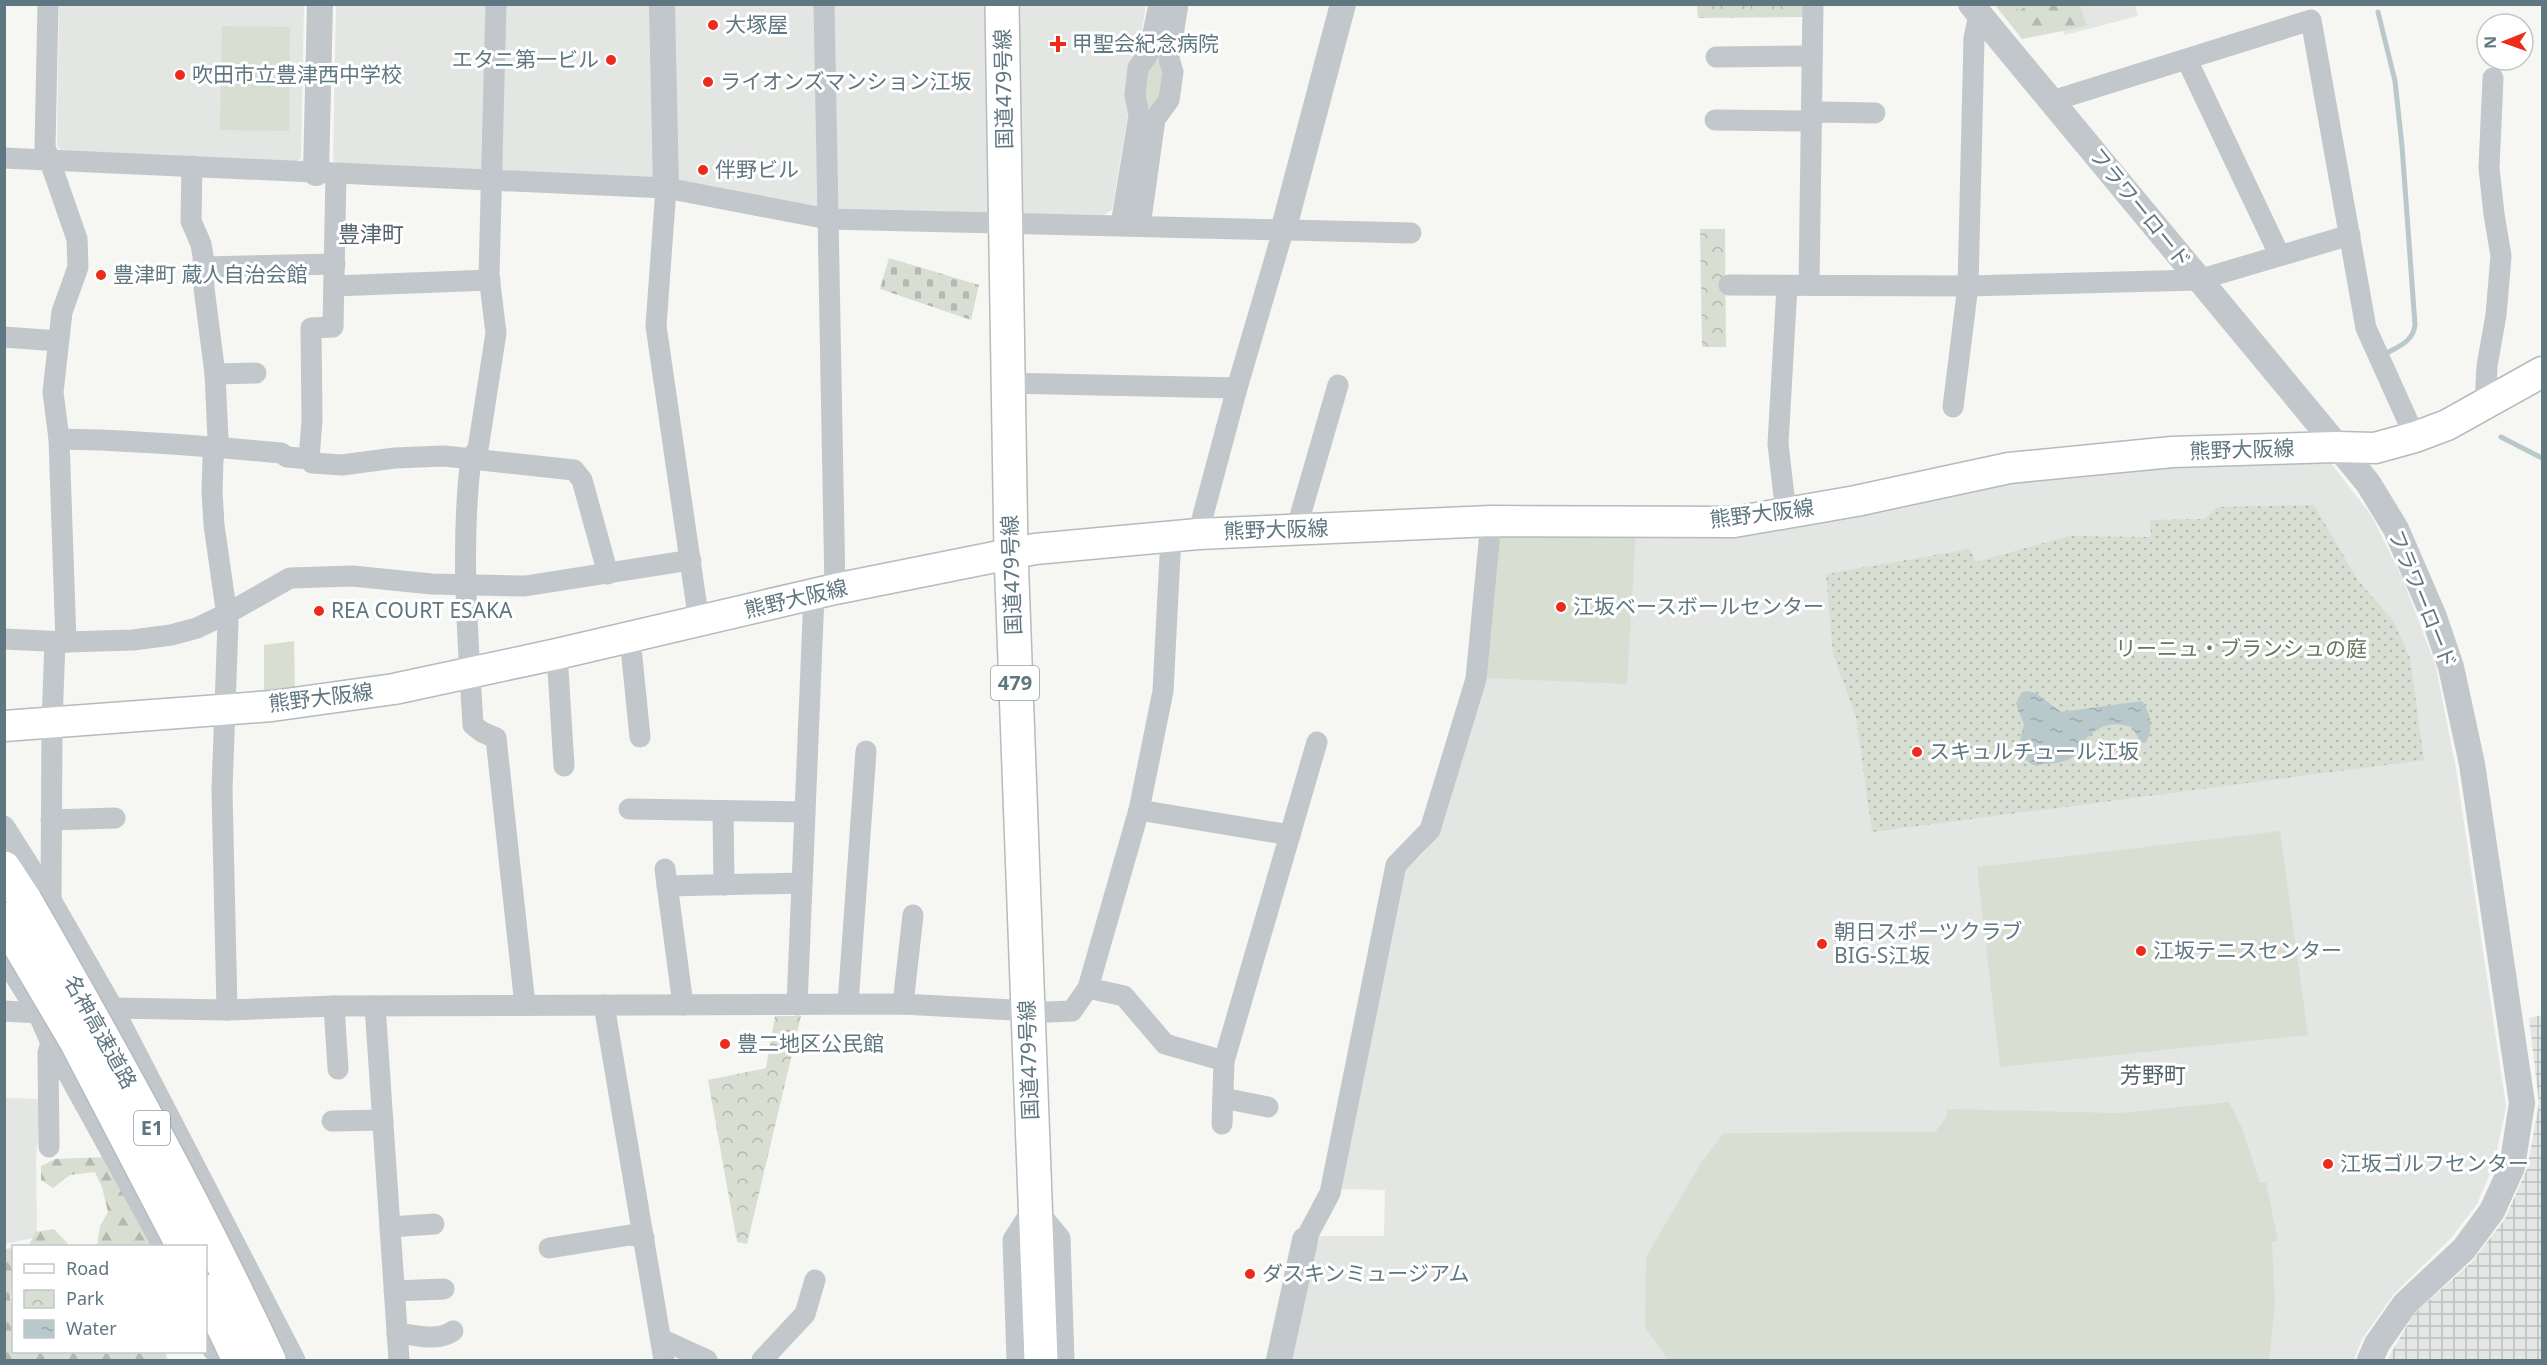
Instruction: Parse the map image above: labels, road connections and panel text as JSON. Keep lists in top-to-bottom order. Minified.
{"streets":{"highway":["国道479号線","479","名神高速道路","E1"],"main road":["熊野大阪線"],"street":["フラワーロード"]},"crossings":[["国道479号線","熊野大阪線"],["フラワーロード","熊野大阪線"]],"districts":["豊津町","芳野町"],"parks":["リーニュ・ブランシュの庭"],"places":{"other":["大塚屋","エタニ第一ビル","吹田市立豊津西中学校","ライオンズマンション江坂","伴野ビル","豊津町 蔵人自治会館","江坂ベースボールセンター","REA COURT ESAKA","スキュルチュール江坂","朝日スポーツクラブ BIG-S江坂","江坂テニスセンター","豊二地区公民館","江坂ゴルフセンター","ダスキンミュージアム"],"health":["甲聖会紀念病院"]},"legend":["Road","Park","Water"],"north":"left"}
